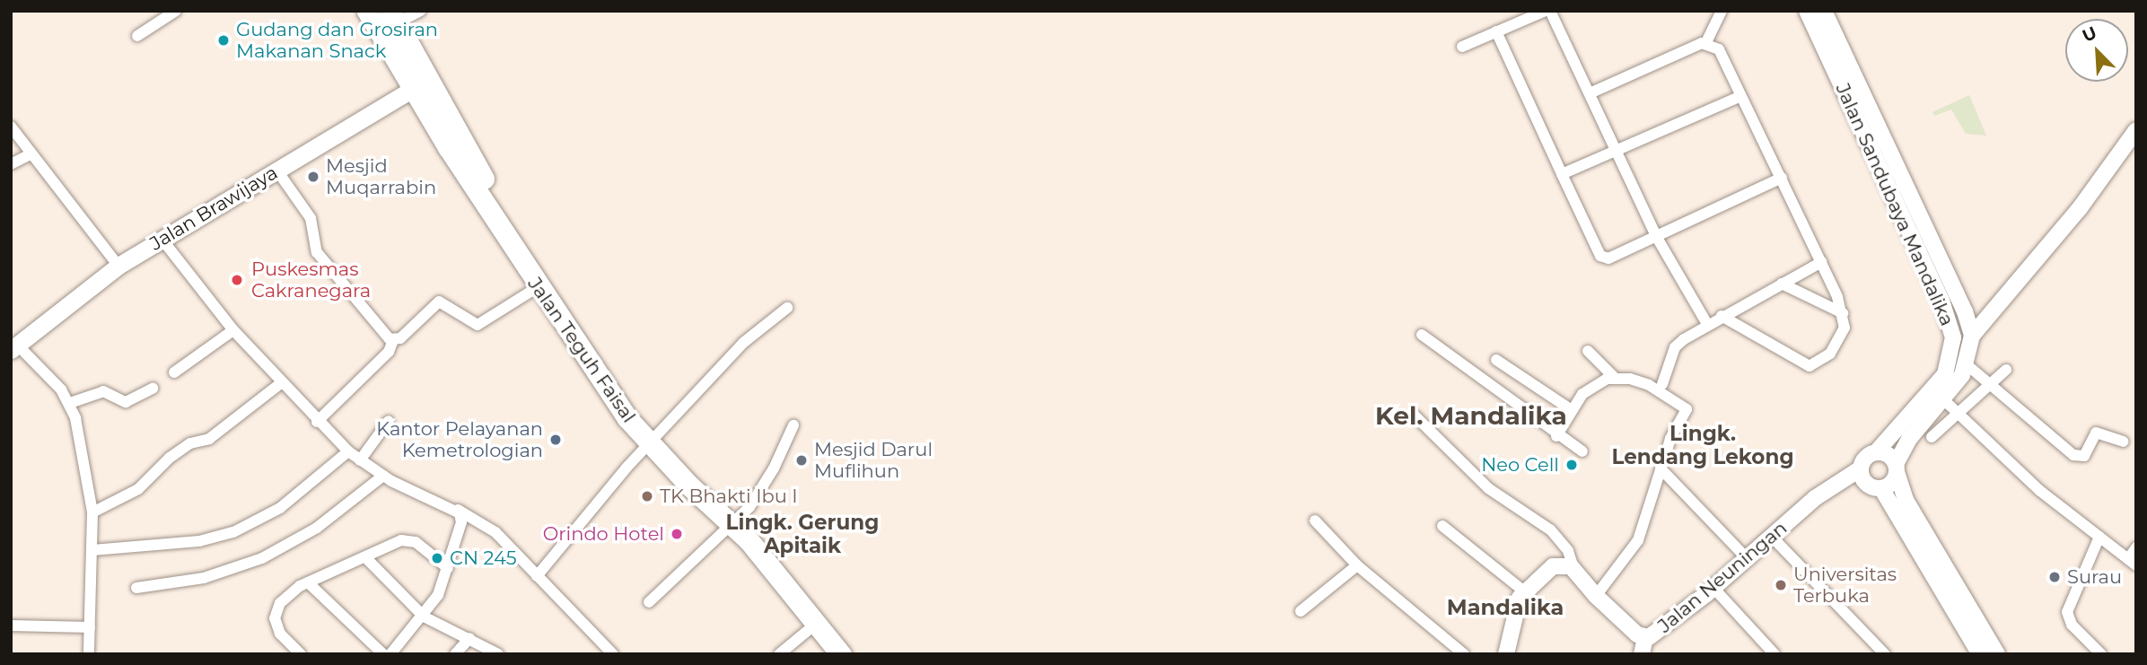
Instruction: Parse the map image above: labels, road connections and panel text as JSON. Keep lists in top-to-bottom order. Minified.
{"streets":{"highway":["Jalan Teguh Faisal"],"main road":["Jalan Sandubaya Mandalika","Jalan Brawijaya","Jalan Neuningan"]},"crossings":[["Jalan Sandubaya Mandalika","Jalan Neuningan"],["Jalan Brawijaya","Jalan Teguh Faisal"]],"districts":["Kel. Mandalika","Lingk. Lendang Lekong","Lingk. Gerung Apitaik","Mandalika"],"places":["Gudang dan Grosiran Makanan Snack","Mesjid Muqarrabin","Puskesmas Cakranegara","Kantor Pelayanan Kemetrologian","Mesjid Darul Muflihun","Neo Cell","TK Bhakti Ibu I","Orindo Hotel","CN 245","Surau","Universitas Terbuka"],"north":"top left"}
